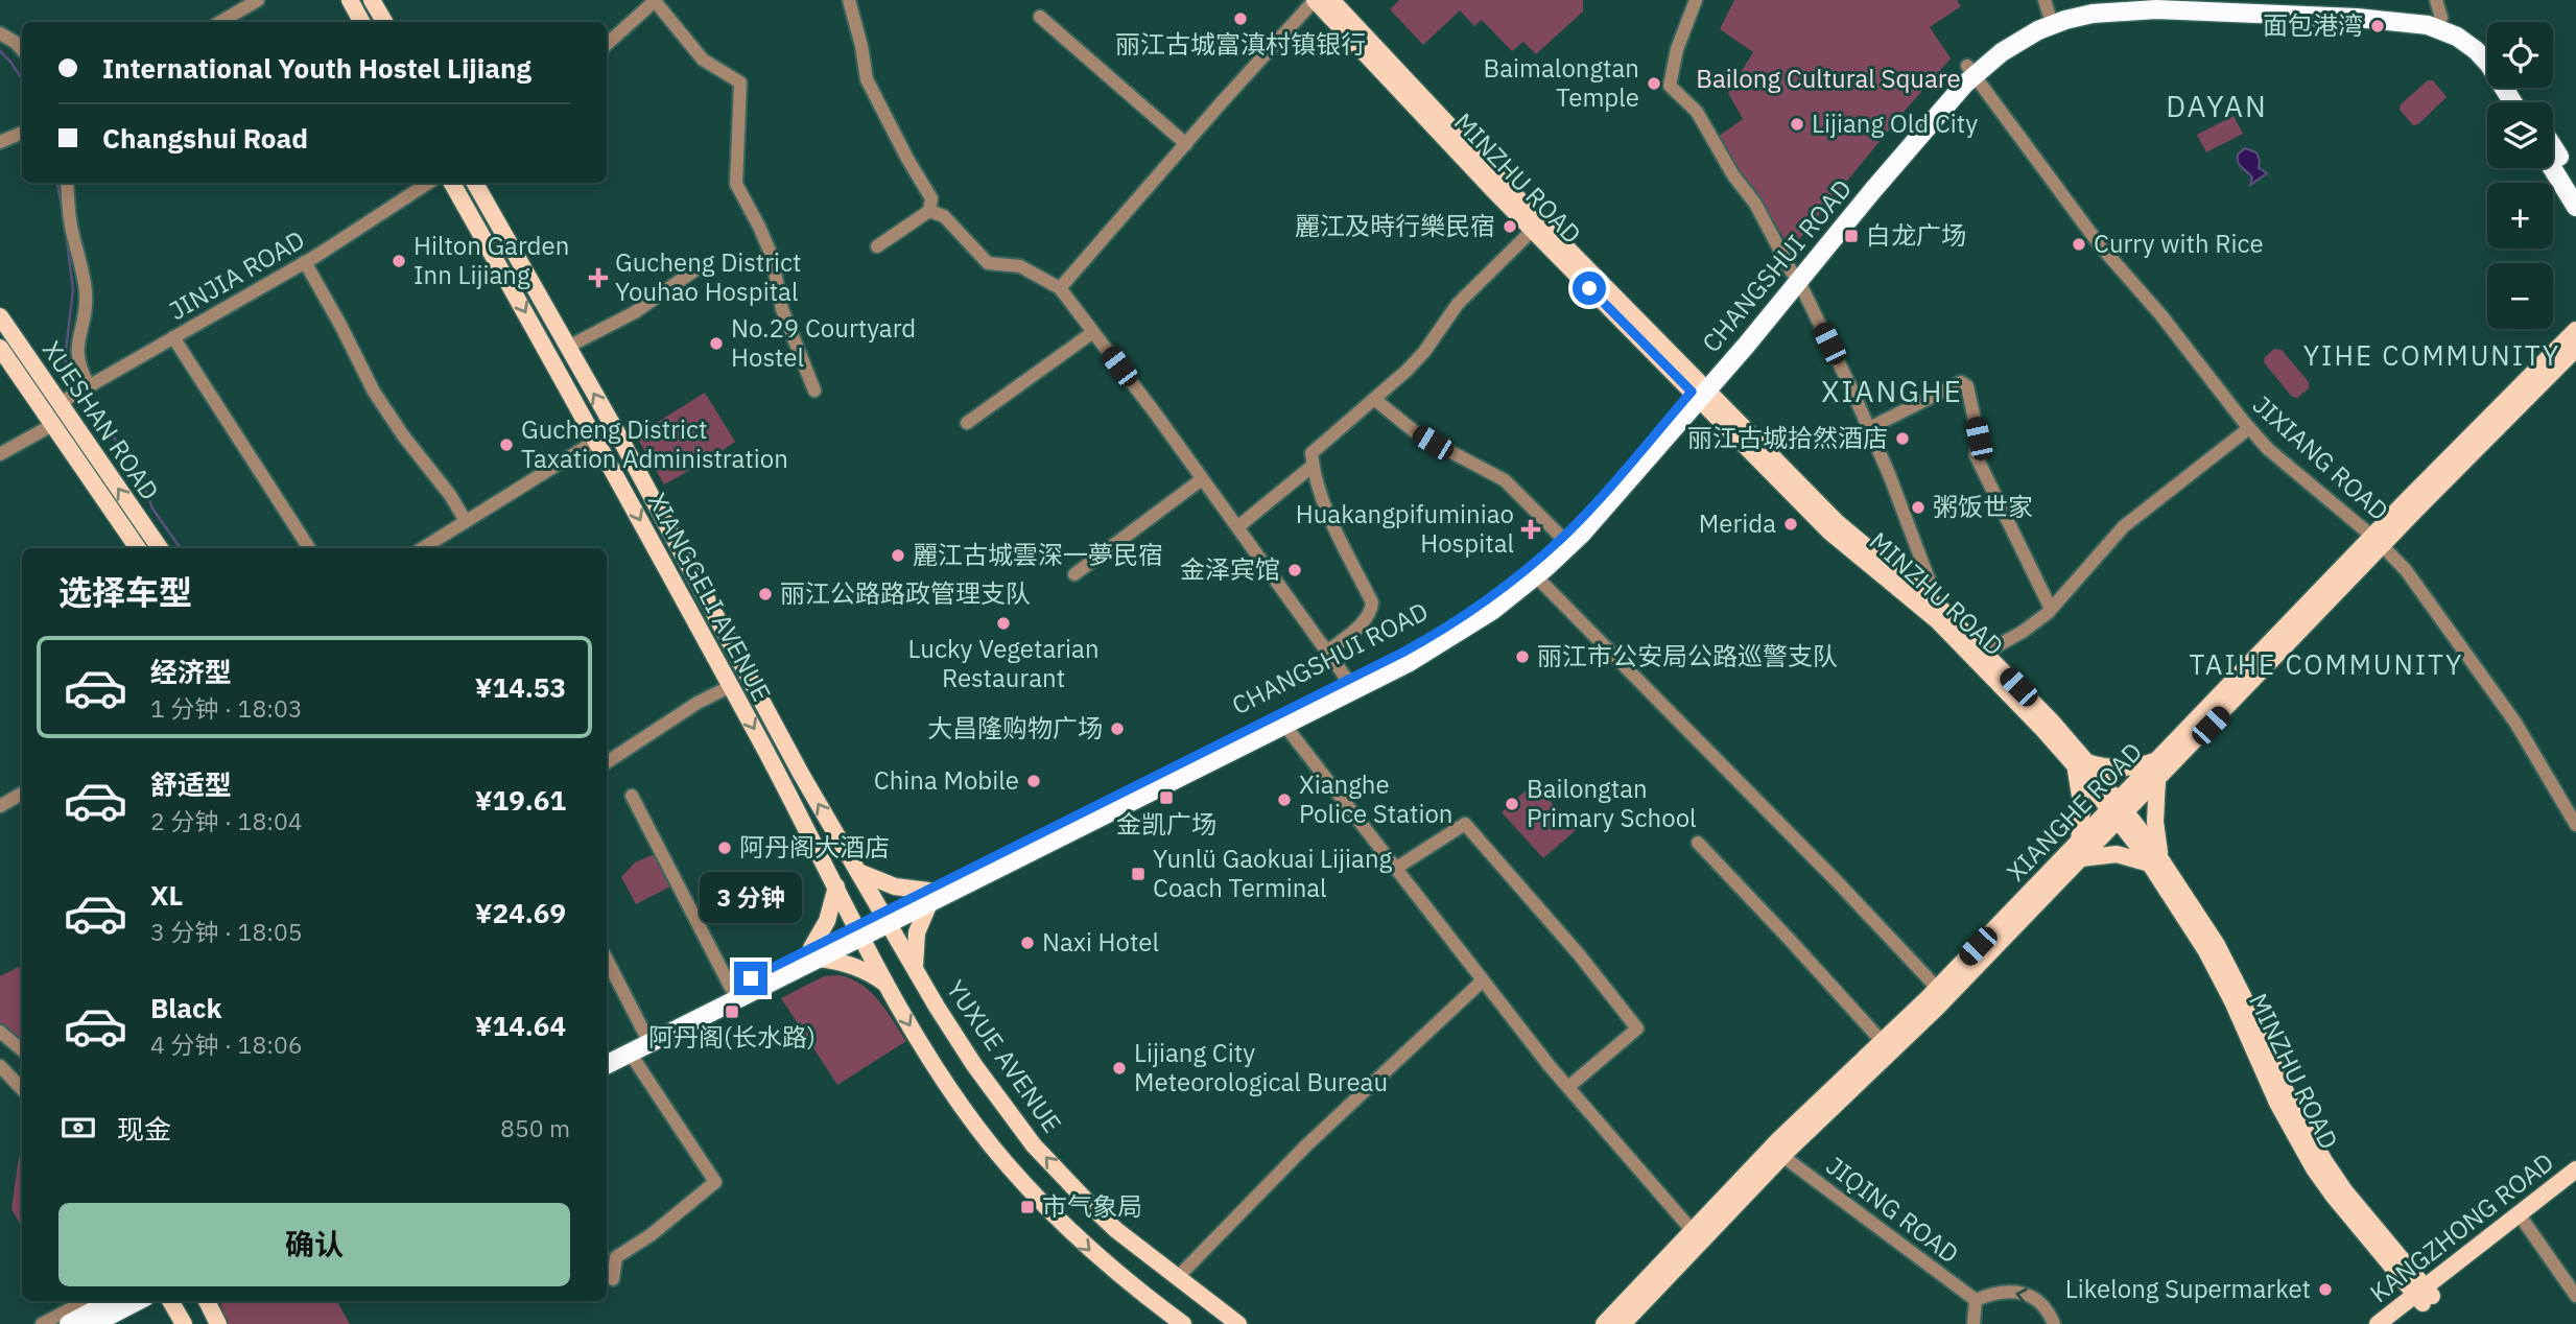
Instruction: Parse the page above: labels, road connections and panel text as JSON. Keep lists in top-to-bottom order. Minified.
{"streets":{"highway":["CHANGSHUI ROAD"],"main road":["MINZHU ROAD","XUESHAN ROAD","XIANGGELI AVENUE","XIANGHE ROAD","YUXUE AVENUE","KANGZHONG ROAD"],"street":["JINJIA ROAD","JIXIANG ROAD","JIQING ROAD"]},"crossings":[["MINZHU ROAD","CHANGSHUI ROAD"],["MINZHU ROAD","XIANGHE ROAD"],["MINZHU ROAD","KANGZHONG ROAD"],["CHANGSHUI ROAD","JIXIANG ROAD"],["CHANGSHUI ROAD","XIANGGELI AVENUE"],["CHANGSHUI ROAD","YUXUE AVENUE"],["JINJIA ROAD","XUESHAN ROAD"],["JIXIANG ROAD","XIANGHE ROAD"],["XIANGGELI AVENUE","YUXUE AVENUE"],["XIANGHE ROAD","JIQING ROAD"]],"districts":["DAYAN","YIHE COMMUNITY","XIANGHE","TAIHE COMMUNITY"],"parks":["Bailong Cultural Square"],"places":{"other":["丽江古城富滇村镇银行","面包港湾","Baimalongtan Temple","Lijiang Old City","麗江及時行樂民宿","Curry with Rice","Hilton Garden Inn Lijiang","No.29 Courtyard Hostel","丽江古城拾然酒店","Gucheng District Taxation Administration","粥饭世家","Merida","麗江古城雲深一夢民宿","金泽宾馆","丽江公路路政管理支队","Lucky Vegetarian Restaurant","丽江市公安局公路巡警支队","大昌隆购物广场","China Mobile","Xianghe Police Station","Bailongtan Primary School","阿丹阁大酒店","Naxi Hotel","Lijiang City Meteorological Bureau","Likelong Supermarket"],"transit":["白龙广场","金凯广场","Yunlü Gaokuai Lijiang Coach Terminal","阿丹阁(长水路)","市气象局"],"health":["Gucheng District Youhao Hospital","Huakangpifuminiao Hospital"]},"page":{"map_buttons":["+","−"],"banner":["International Youth Hostel Lijiang","Changshui Road"],"heading":"选择车型","list":[{"name":"经济型","note":"1 分钟 · 18:03","value":"¥14.53"},{"name":"舒适型","note":"2 分钟 · 18:04","value":"¥19.61"},{"name":"XL","note":"3 分钟 · 18:05","value":"¥24.69"},{"name":"Black","note":"4 分钟 · 18:06","value":"¥14.64"}],"bubble":"3 分钟","pay":["现金","850 m"],"buttons":"确认"}}
